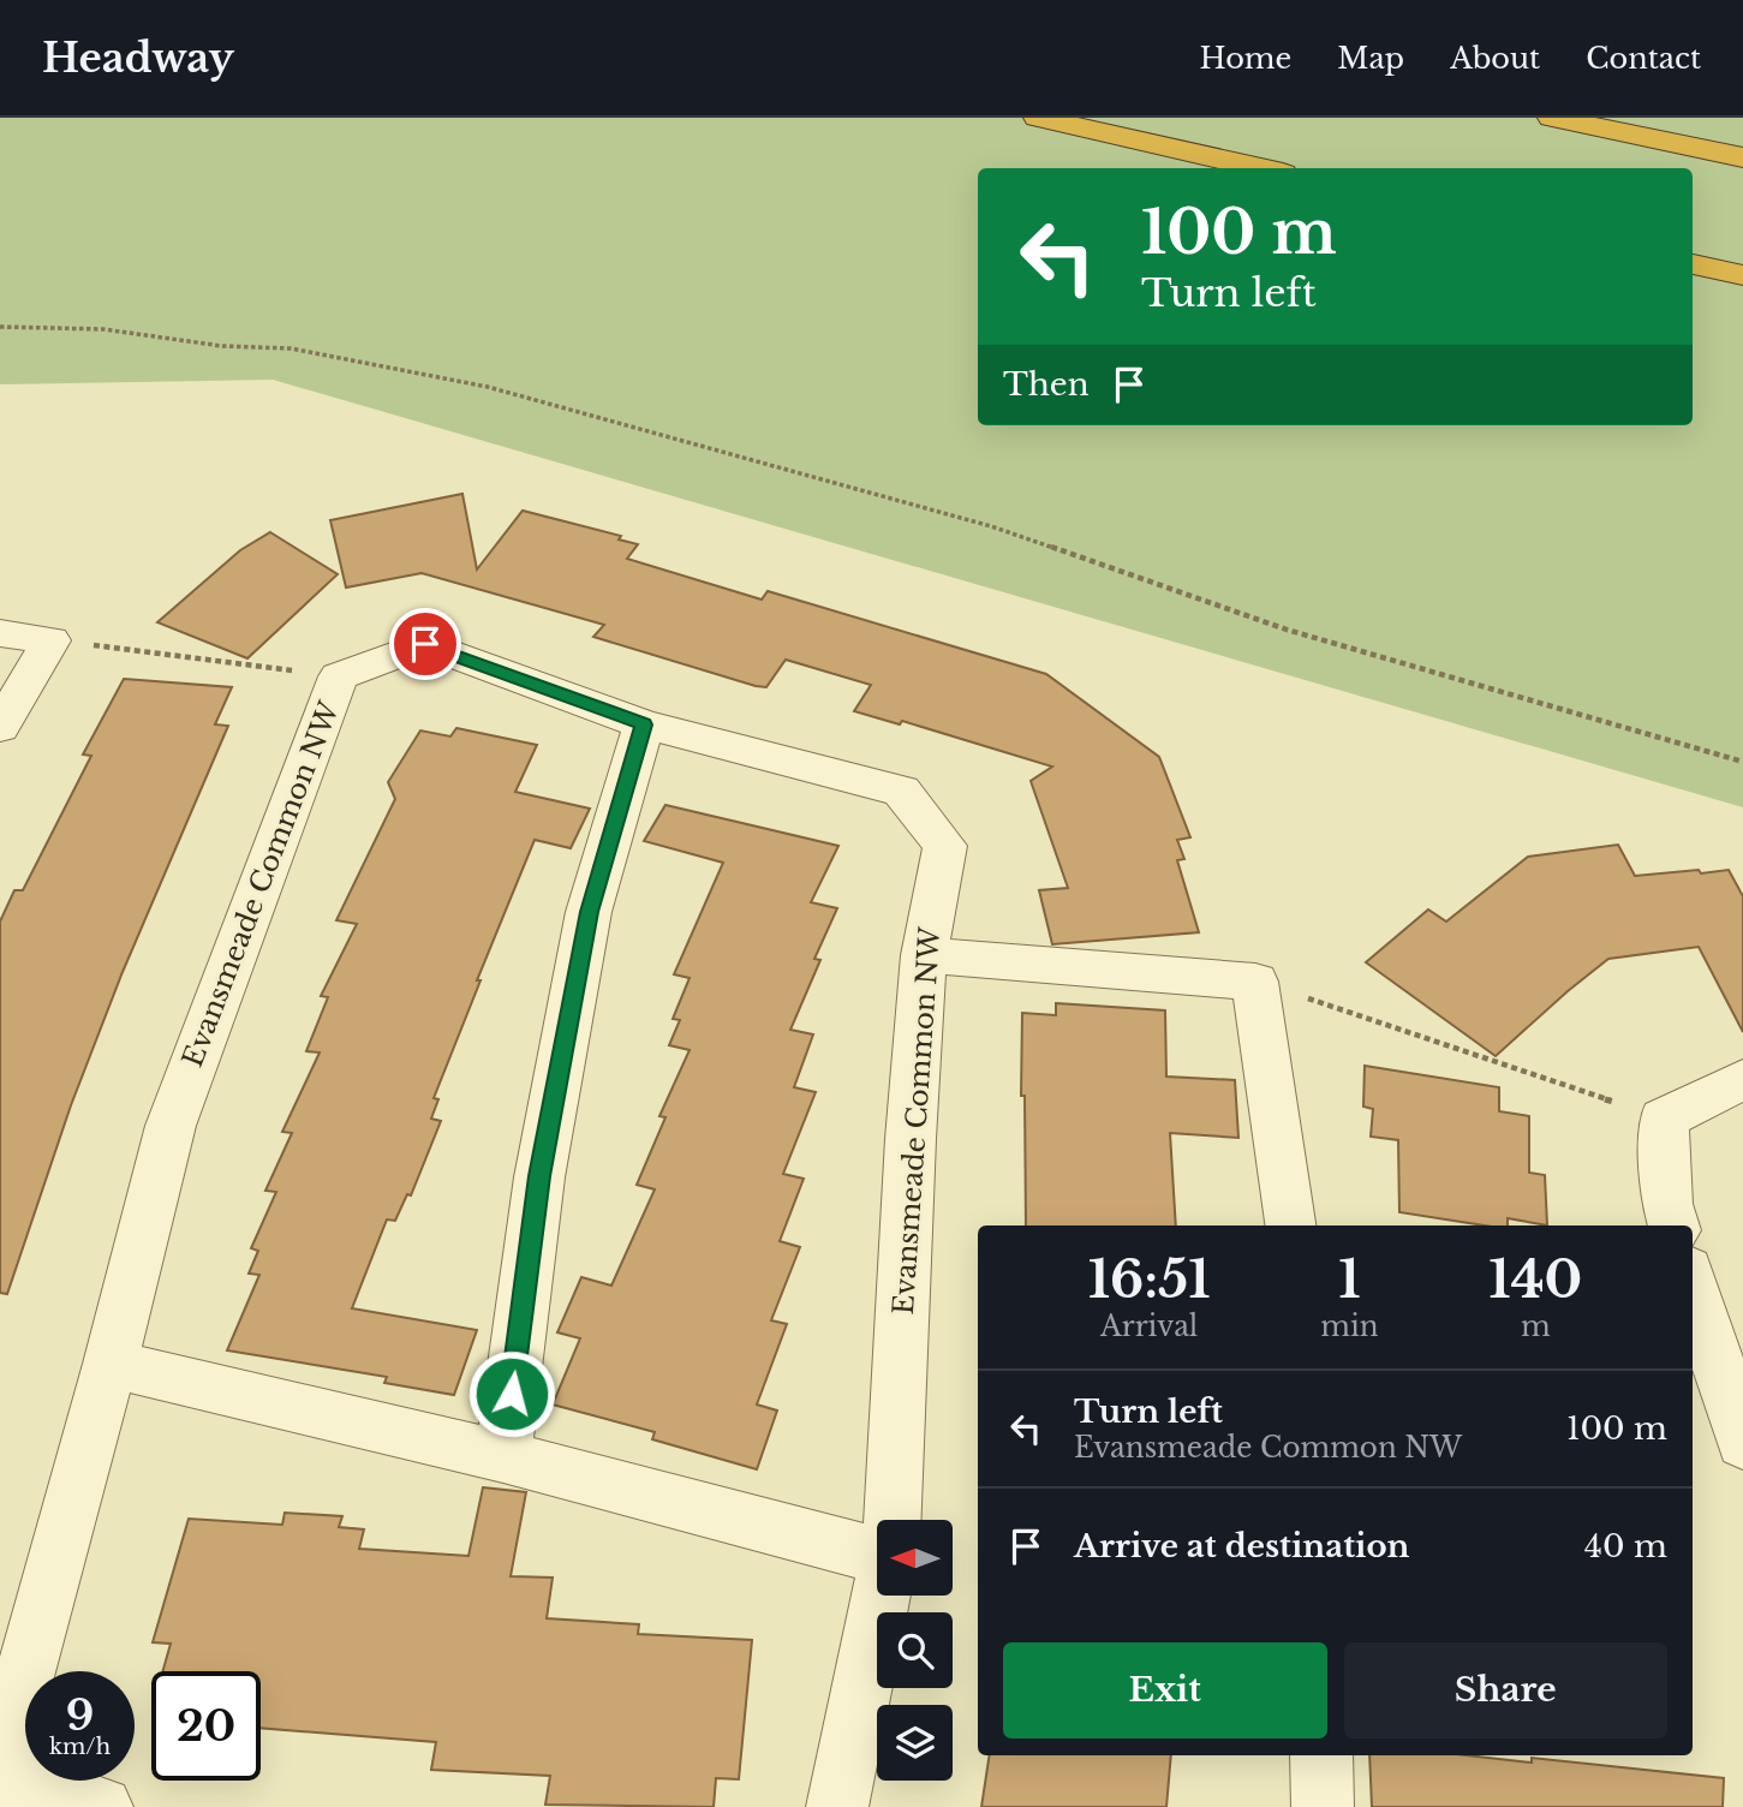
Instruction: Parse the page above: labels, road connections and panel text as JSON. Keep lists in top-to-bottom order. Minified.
{"streets":{"street":["Evansmeade Common NW"]},"north":"left","page":{"header":"Headway","nav":["Home","Map","About","Contact"],"turn":["100 m","Turn left"],"then":"Then","eta":["16:51","Arrival","1","min","140","m"],"list":[{"name":"Turn left","note":"Evansmeade Common NW","value":"100 m"},{"name":"Arrive at destination","value":"40 m"}],"buttons":["Exit","Share"],"speed":"9 km/h","limit":"20"}}
